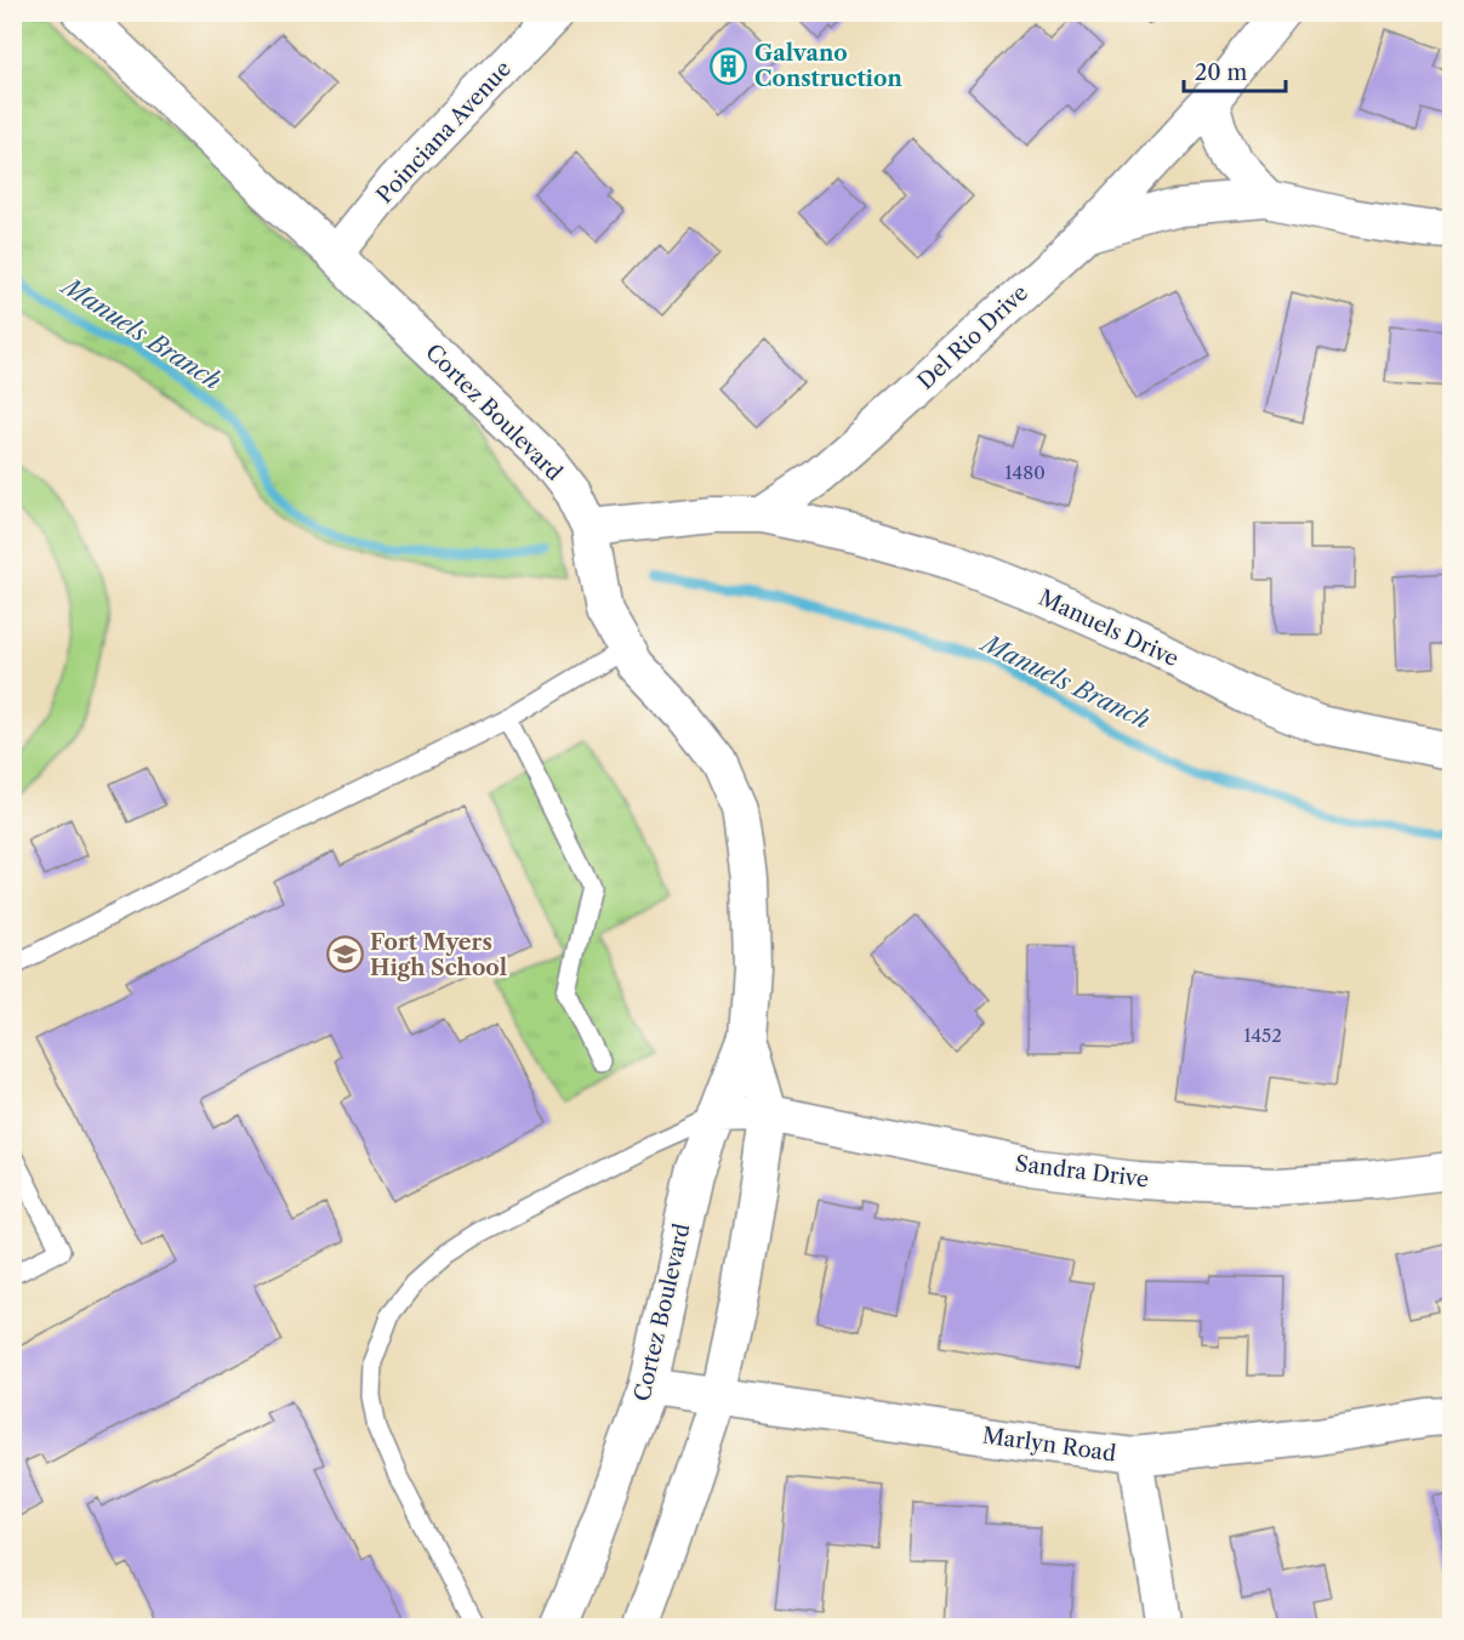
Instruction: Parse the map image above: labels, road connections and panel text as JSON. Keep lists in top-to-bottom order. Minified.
{"streets":{"street":["Poinciana Avenue","Del Rio Drive","Cortez Boulevard","Manuels Drive","Sandra Drive","Marlyn Road"]},"crossings":[["Poinciana Avenue","Cortez Boulevard"],["Del Rio Drive","Manuels Drive"],["Cortez Boulevard","Sandra Drive"],["Cortez Boulevard","Marlyn Road"]],"water":["Manuels Branch"],"places":{"building":["Galvano Construction"],"school or university":["Fort Myers High School"]},"house_numbers":["1480","1452"],"scale_bar":"20 m"}
